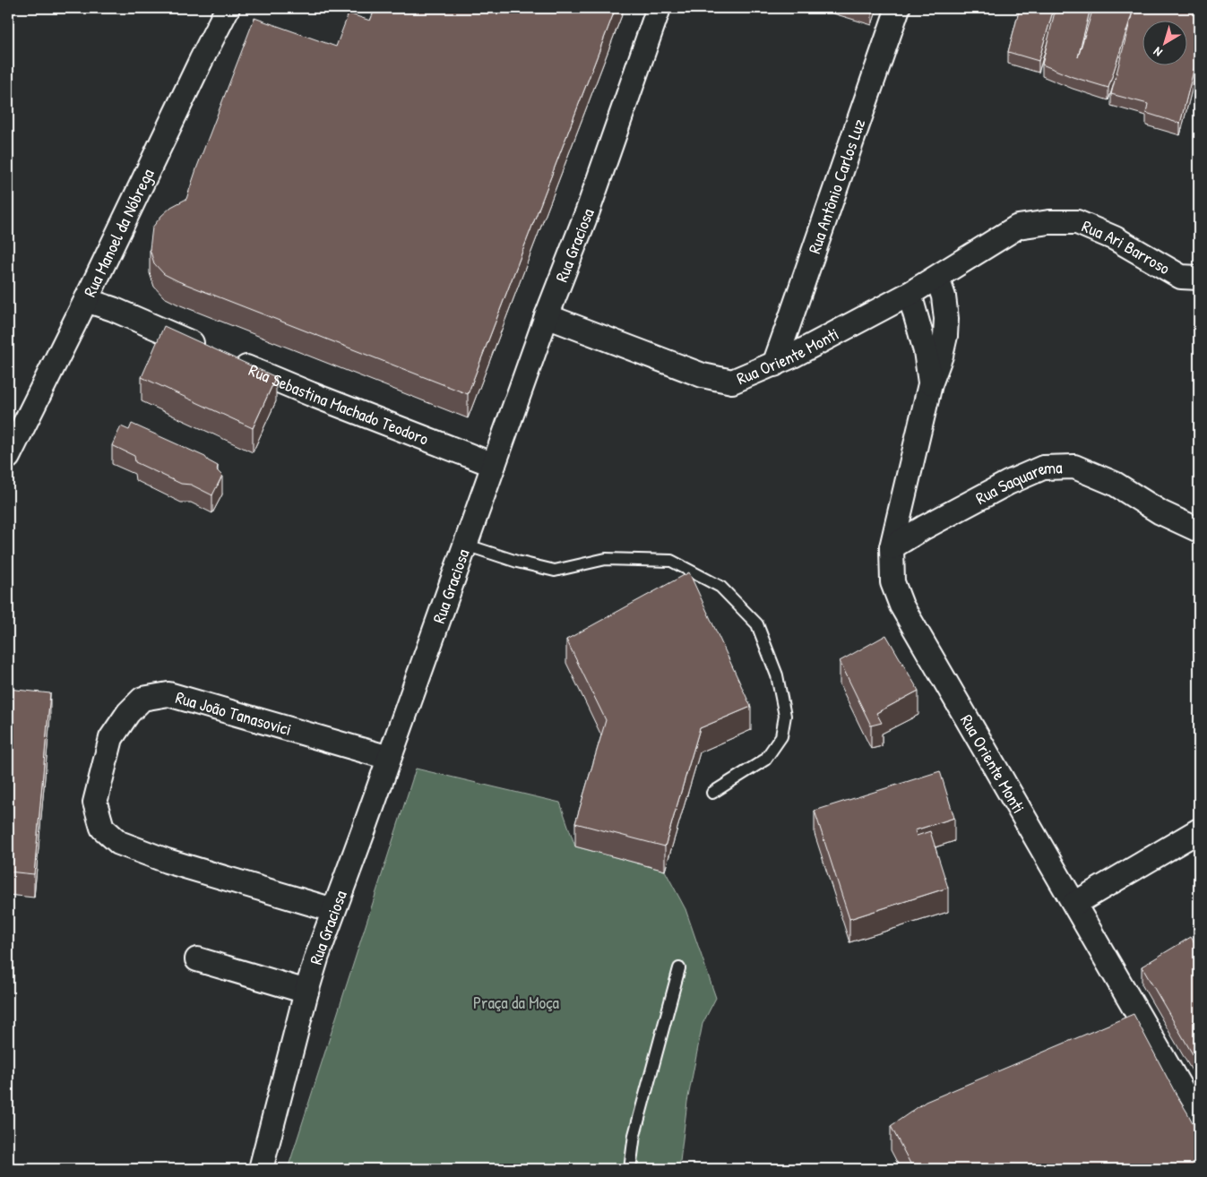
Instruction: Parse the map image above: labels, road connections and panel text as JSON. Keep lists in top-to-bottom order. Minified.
{"streets":{"street":["Rua Antônio Carlos Luz","Rua Manoel da Nóbrega","Rua Graciosa","Rua Ari Barroso","Rua Oriente Monti","Rua Sebastina Machado Teodoro","Rua Saquarema","Rua João Tanasovici"]},"crossings":[["Rua Antônio Carlos Luz","Rua Oriente Monti"],["Rua Manoel da Nóbrega","Rua Sebastina Machado Teodoro"],["Rua Graciosa","Rua Oriente Monti"],["Rua Graciosa","Rua Sebastina Machado Teodoro"],["Rua Graciosa","Rua João Tanasovici"],["Rua Ari Barroso","Rua Oriente Monti"],["Rua Oriente Monti","Rua Saquarema"]],"parks":["Praça da Moça"],"north":"bottom left"}
